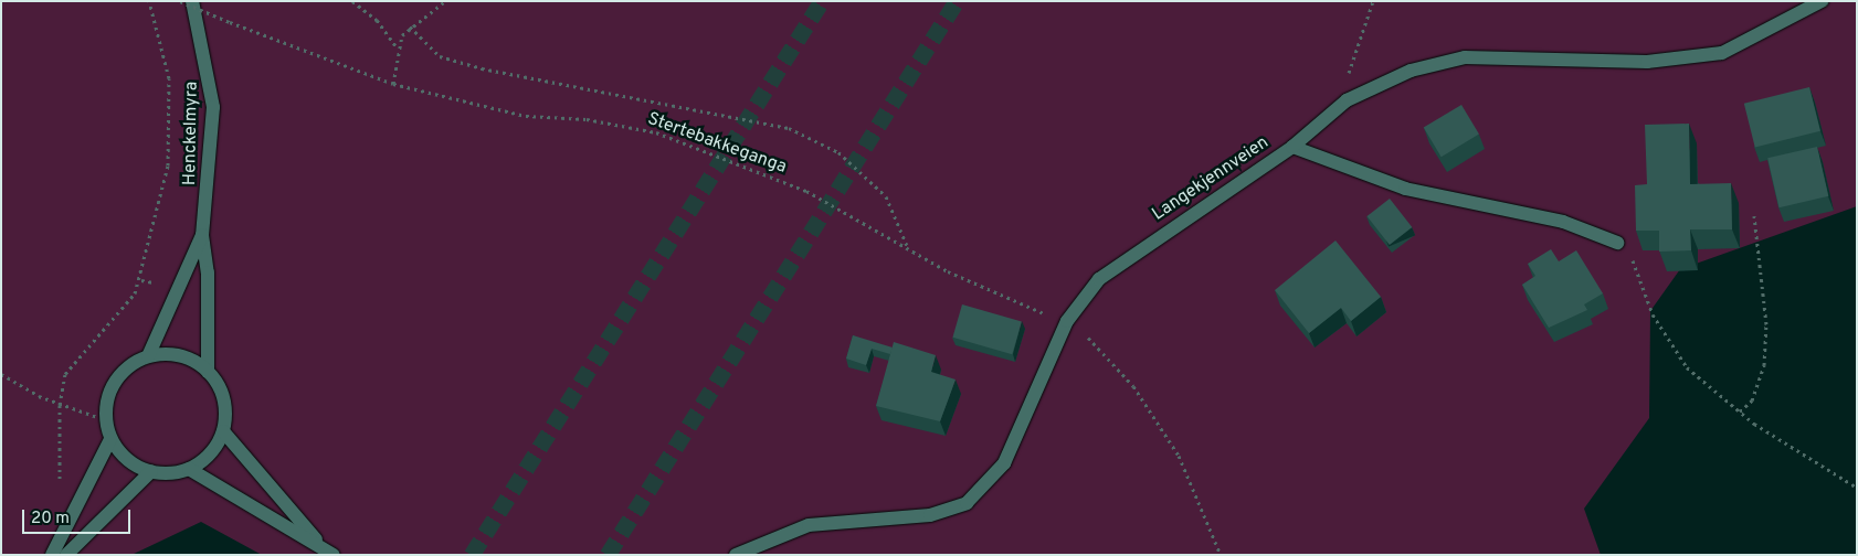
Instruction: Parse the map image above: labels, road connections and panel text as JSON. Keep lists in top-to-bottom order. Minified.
{"streets":{"street":["Henckelmyra","Langekjennveien"],"path":["Stertebakkeganga"]},"crossings":[["Stertebakkeganga","Langekjennveien"]],"scale_bar":"20 m"}
